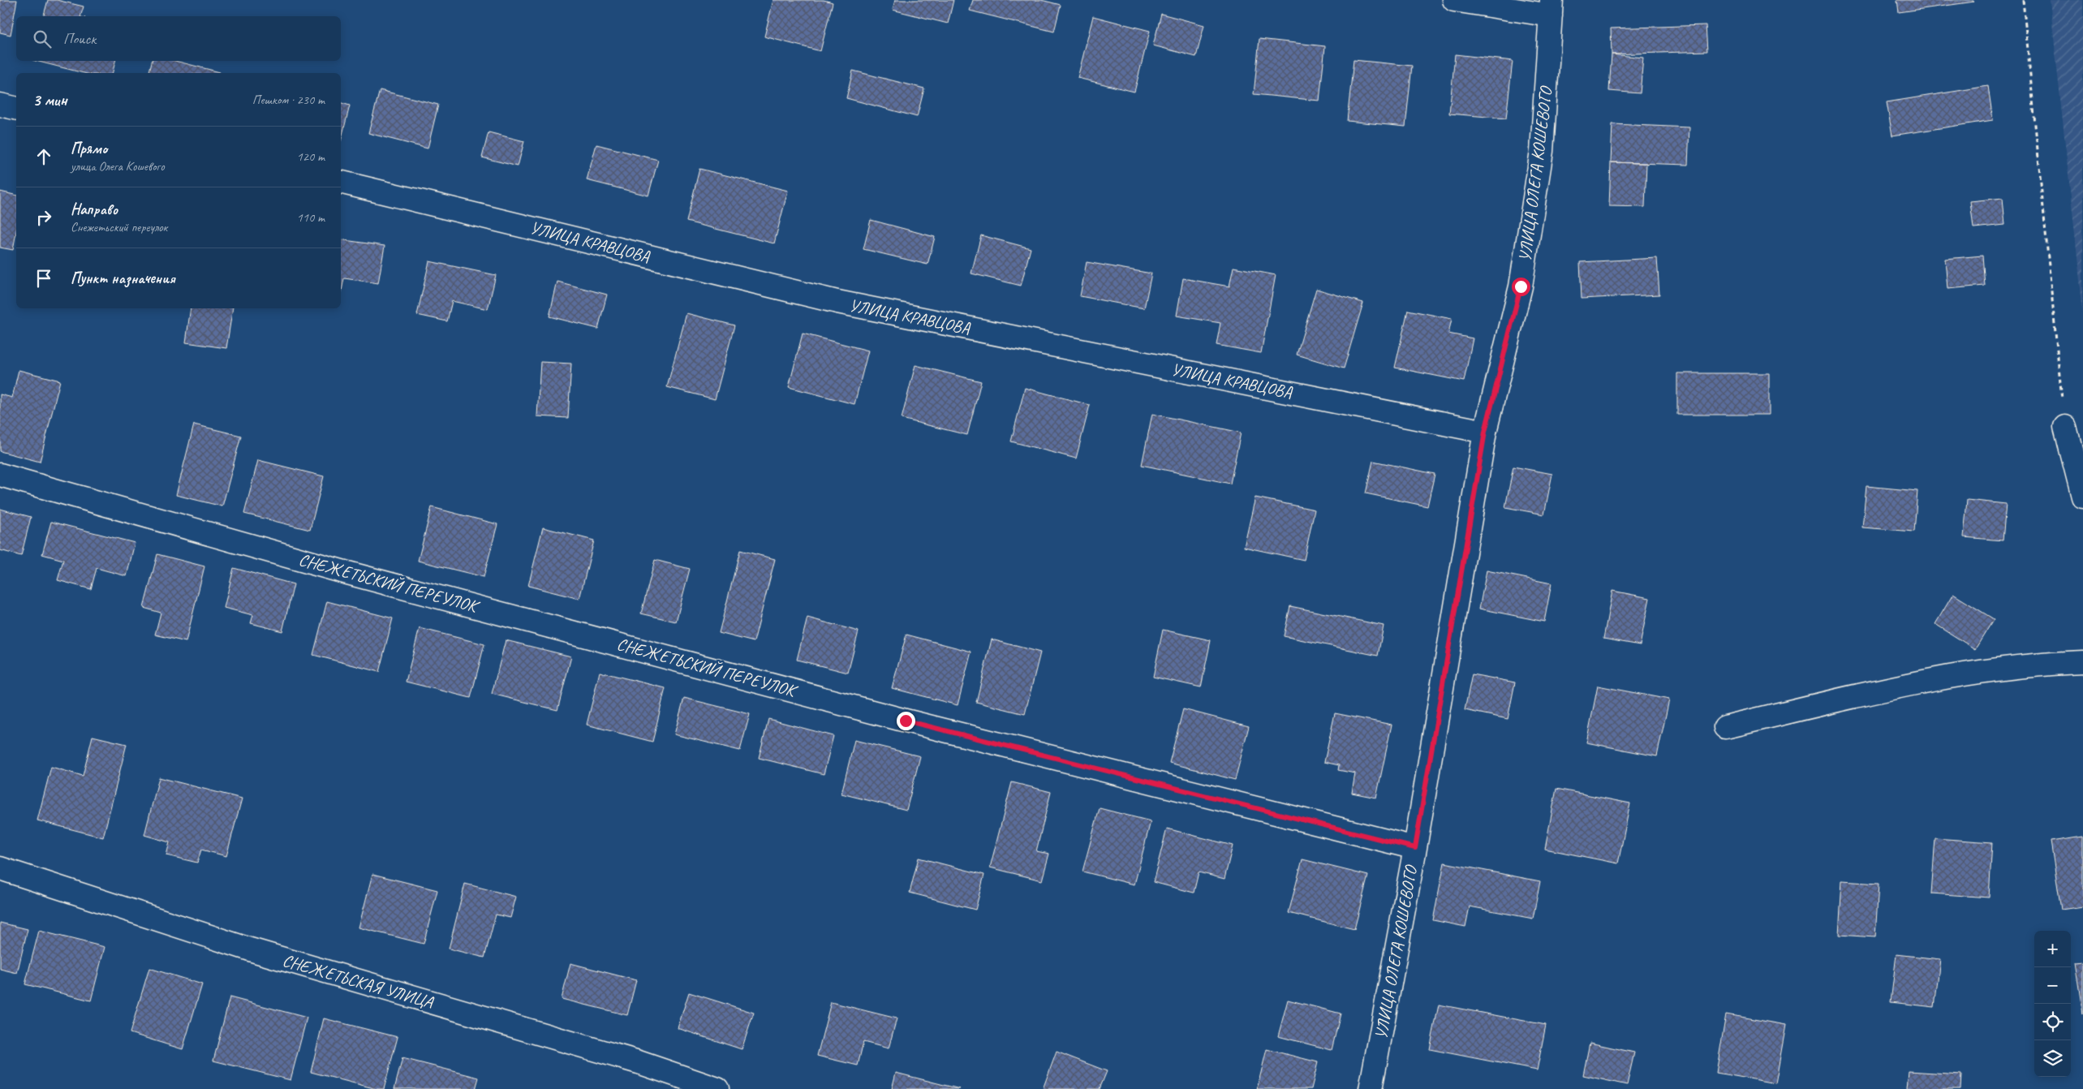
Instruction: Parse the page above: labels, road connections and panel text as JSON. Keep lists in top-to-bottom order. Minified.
{"streets":{"street":["УЛИЦА ОЛЕГА КОШЕВОГО","УЛИЦА КРАВЦОВА","СНЕЖЕТЬСКИЙ ПЕРЕУЛОК","СНЕЖЕТЬСКАЯ УЛИЦА"]},"crossings":[["УЛИЦА ОЛЕГА КОШЕВОГО","УЛИЦА КРАВЦОВА"],["УЛИЦА ОЛЕГА КОШЕВОГО","СНЕЖЕТЬСКИЙ ПЕРЕУЛОК"]],"page":{"search":"Поиск","heading":["3 мин","Пешком · 230 m"],"list":[["Прямо","улица Олега Кошевого","120 m"],["Направо","Снежетьский переулок","110 m"],"Пункт назначения"],"map_buttons":["+","−"]}}
